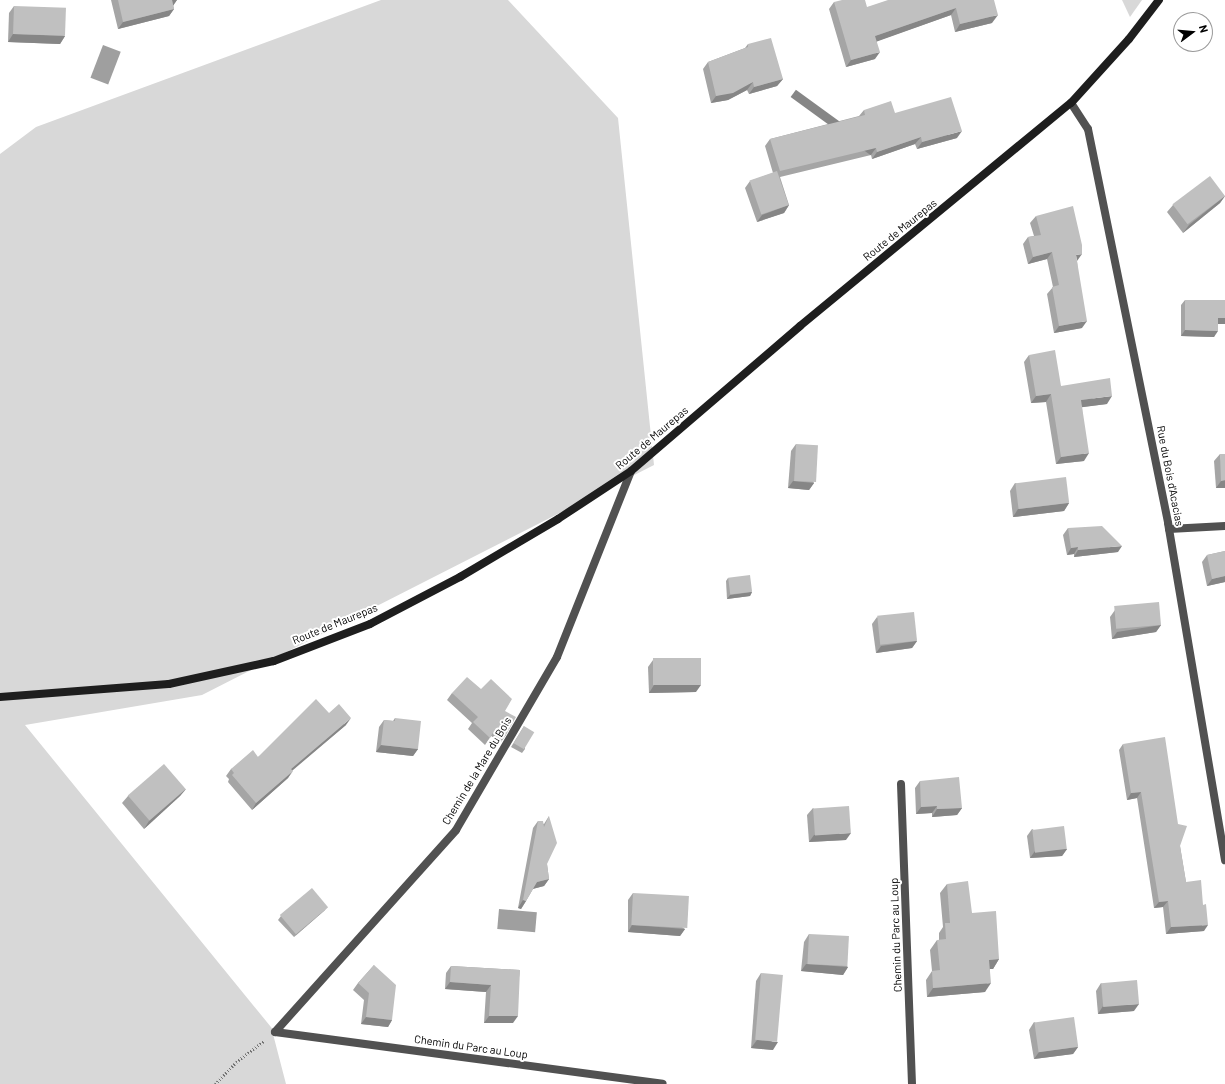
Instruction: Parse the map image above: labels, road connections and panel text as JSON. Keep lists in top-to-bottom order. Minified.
{"streets":{"street":["Route de Maurepas","Rue du Bois d'Acacias","Chemin de la Mare du Bois","Chemin du Parc au Loup"]},"crossings":[["Route de Maurepas","Rue du Bois d'Acacias"],["Route de Maurepas","Chemin de la Mare du Bois"],["Chemin de la Mare du Bois","Chemin du Parc au Loup"]],"north":"right"}
